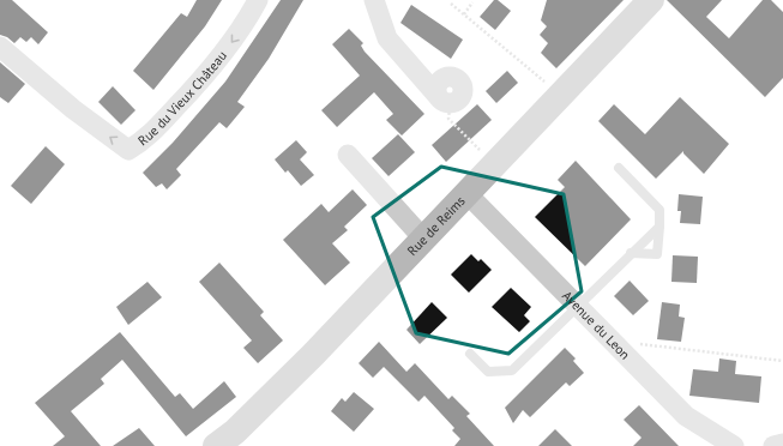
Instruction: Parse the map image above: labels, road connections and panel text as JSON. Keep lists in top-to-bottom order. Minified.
{"streets":{"main road":["Rue de Reims"],"street":["Rue du Vieux Château","Avenue du Leon"]},"crossings":[["Rue de Reims","Avenue du Leon"]]}
